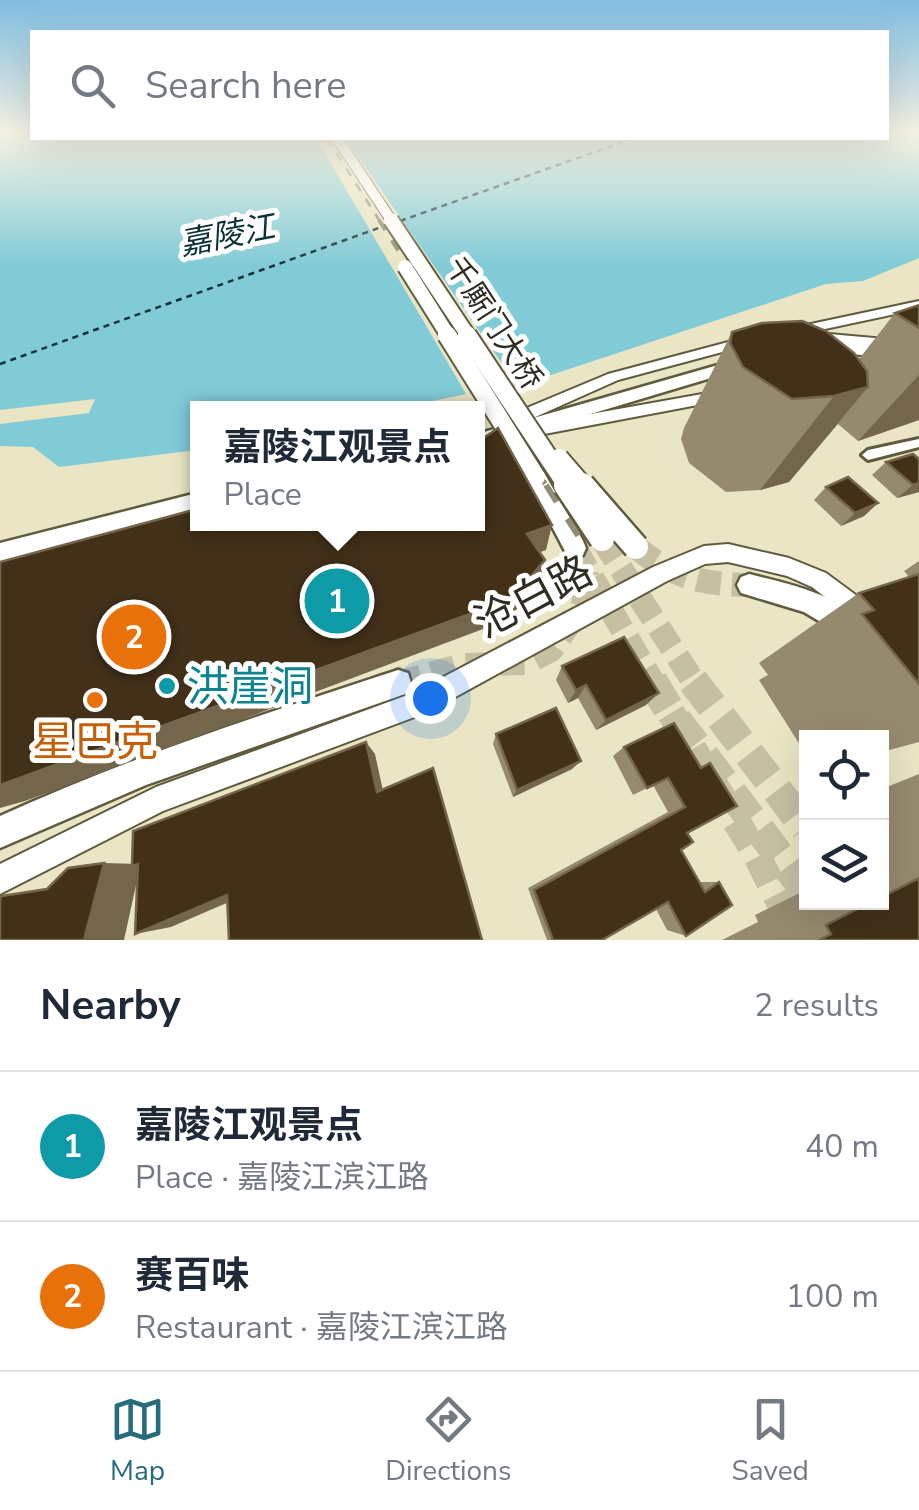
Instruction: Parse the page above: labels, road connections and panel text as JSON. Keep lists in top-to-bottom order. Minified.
{"streets":{"main road":["千厮门大桥","沧白路"]},"water":["嘉陵江"],"places":["洪崖洞","星巴克"],"page":{"search":"Search here","popup":["嘉陵江观景点","Place"],"pins":["1","2"],"heading":["Nearby","2 results"],"list":[{"mark":"1","name":"嘉陵江观景点","note":"Place · 嘉陵江滨江路","value":"40 m"},{"mark":"2","name":"赛百味","note":"Restaurant · 嘉陵江滨江路","value":"100 m"}],"nav":["Map","Directions","Saved"]}}
